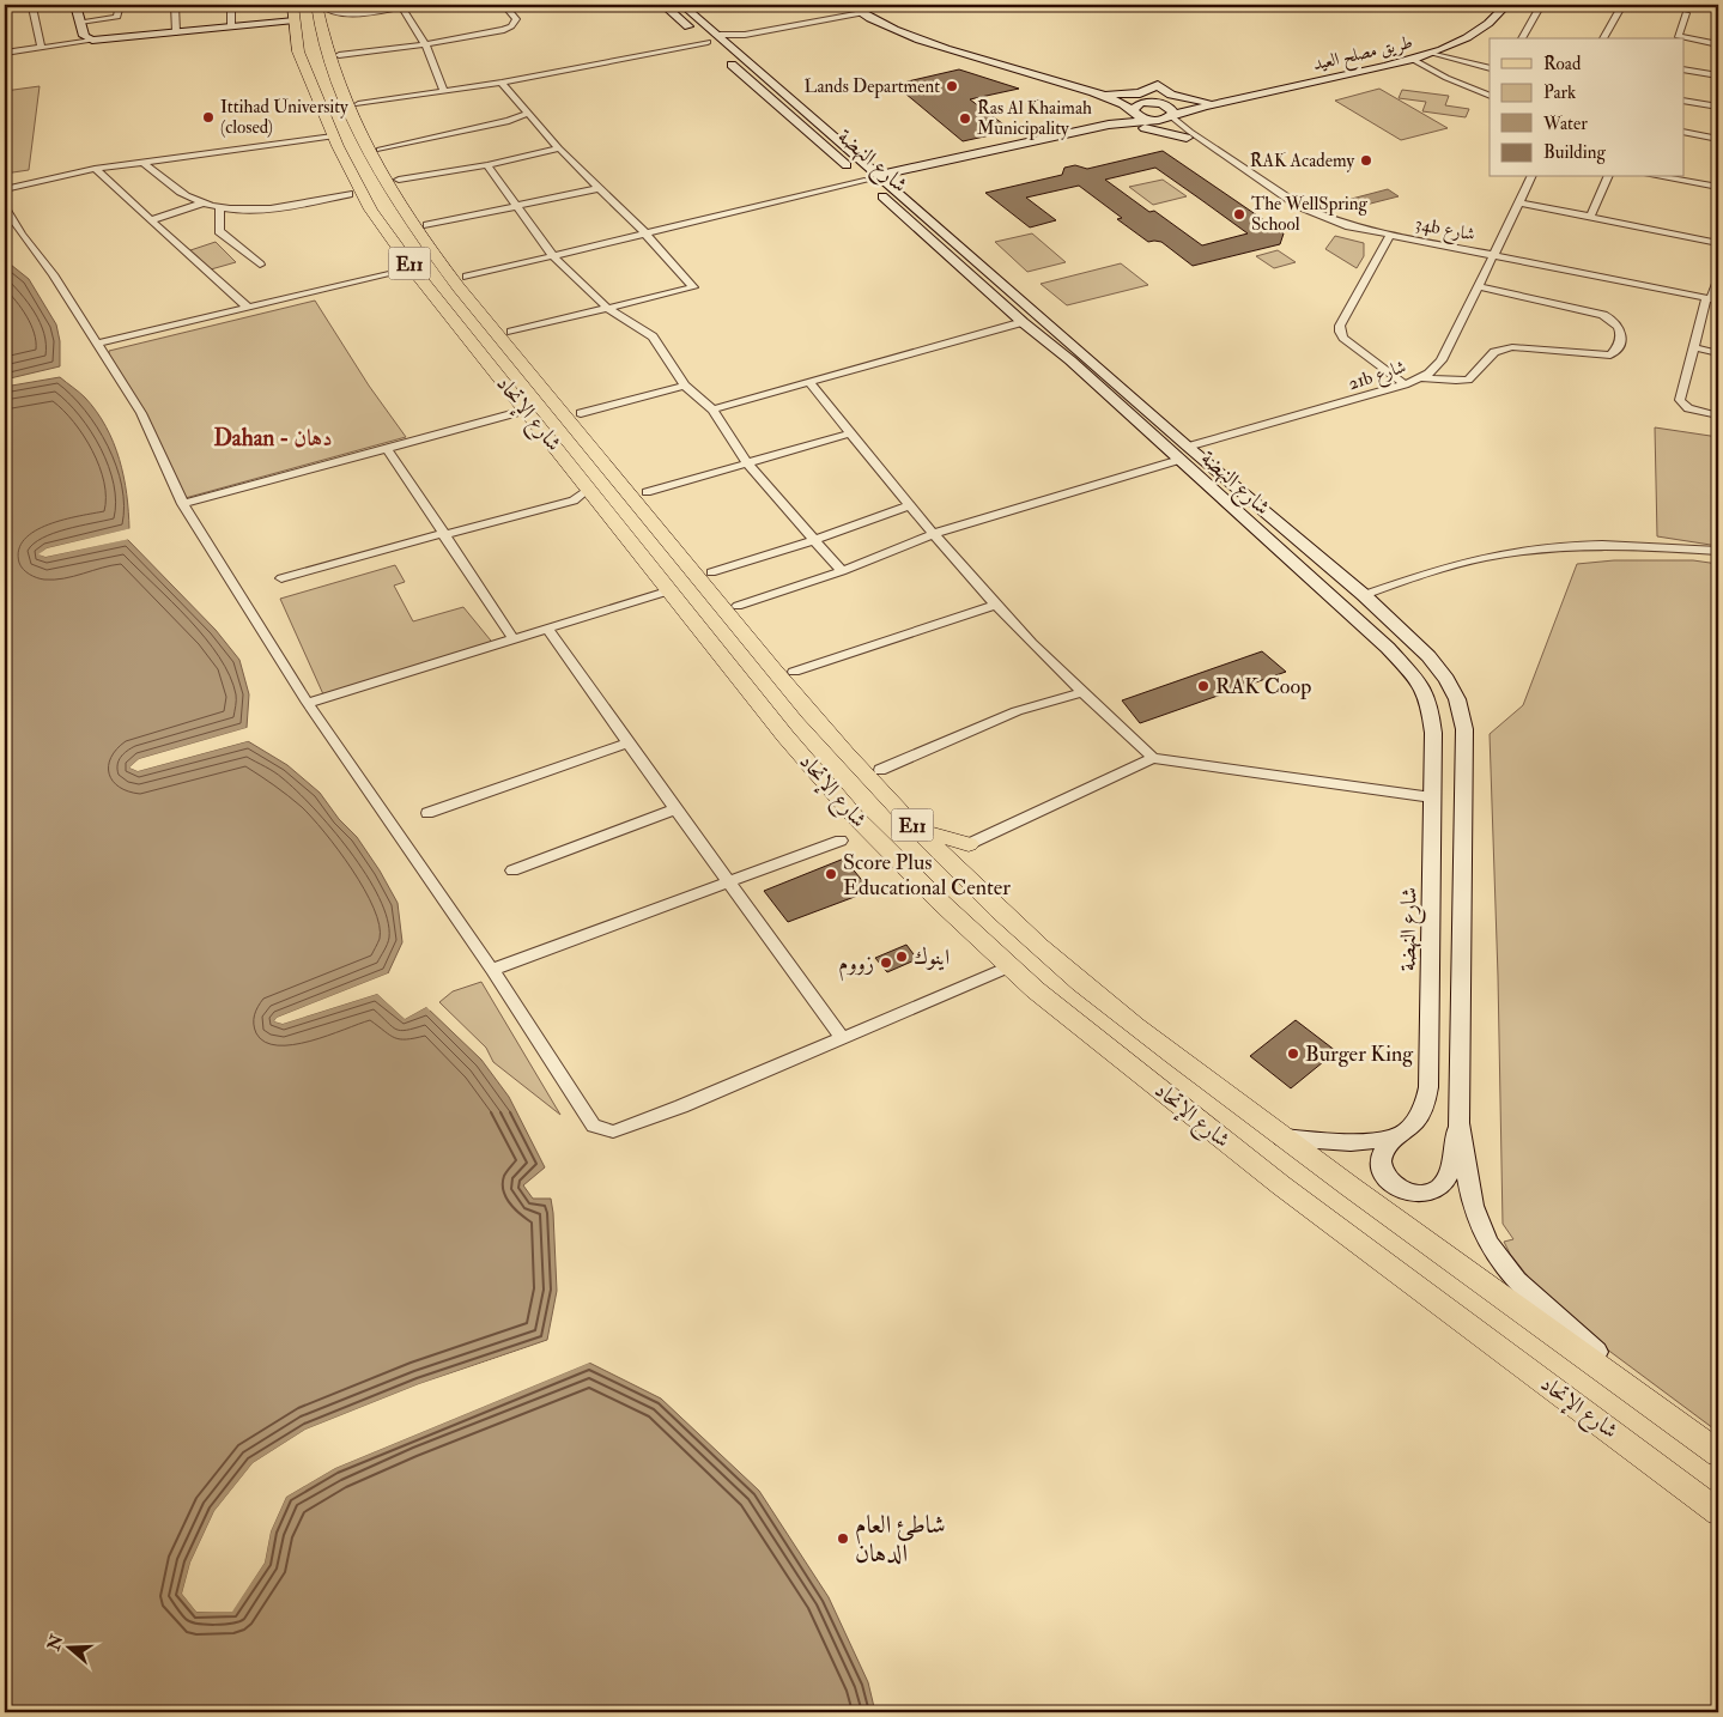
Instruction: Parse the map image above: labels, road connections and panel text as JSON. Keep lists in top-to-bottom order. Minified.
{"streets":{"main road":["طريق مصلح العيد","شارع النهضة","E11","شارع الإتحاد"],"street":["34b شارع","21b شارع"]},"crossings":[["طريق مصلح العيد","34b شارع"],["شارع النهضة","21b شارع"],["34b شارع","21b شارع"],["21b شارع","شارع الإتحاد"]],"districts":["Dahan - دهان"],"places":["Lands Department","Ittihad University (closed)","Ras Al Khaimah Municipality","RAK Academy","The WellSpring School","RAK Coop","Score Plus Educational Center","اينوك","زووم","Burger King","شاطئ العام الدهان"],"legend":["Road","Park","Water","Building"],"north":"left"}
